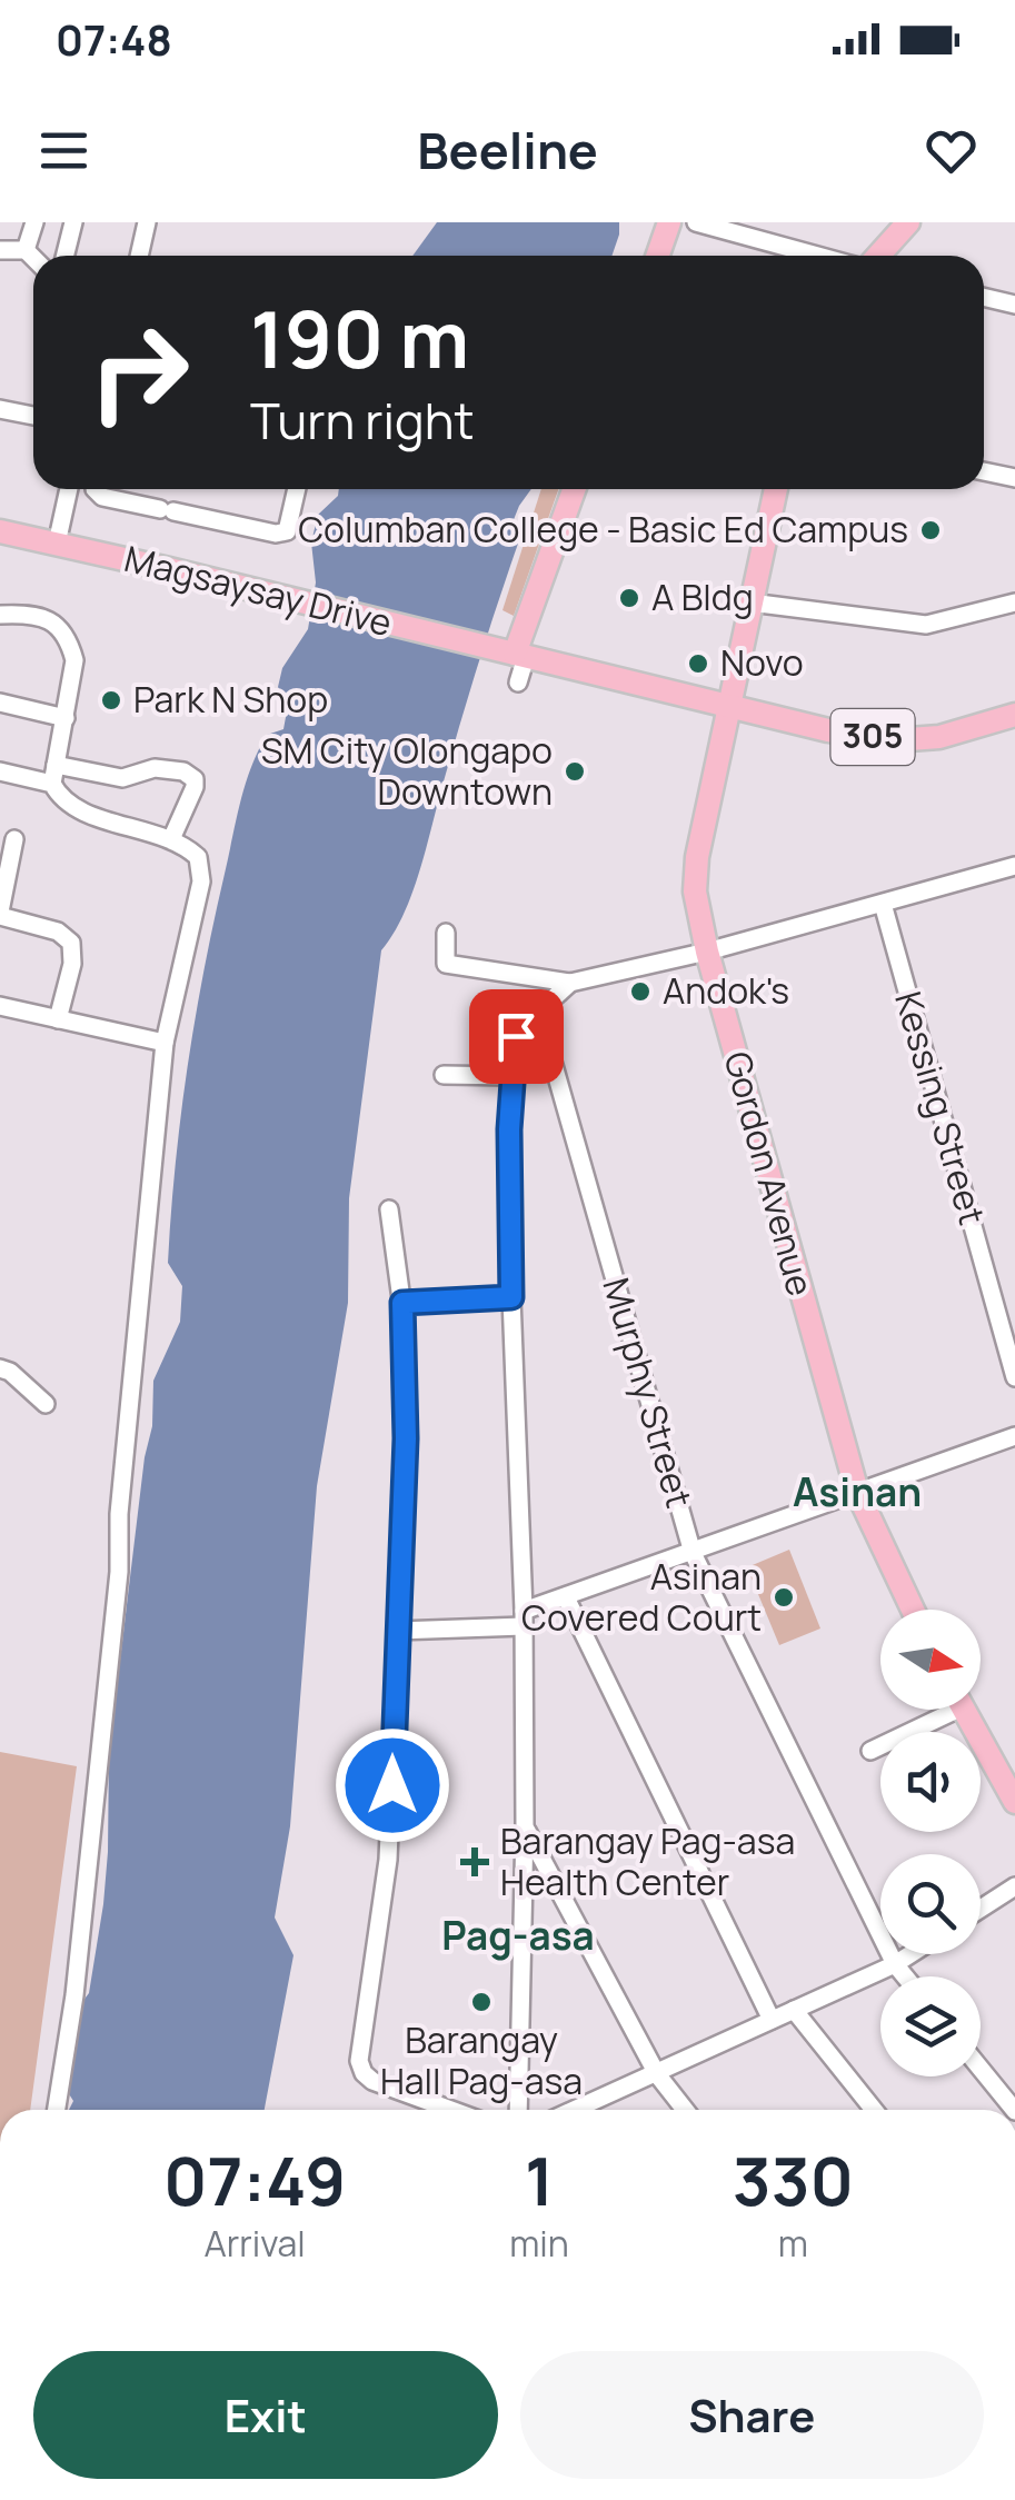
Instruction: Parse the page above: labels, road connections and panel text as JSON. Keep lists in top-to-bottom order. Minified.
{"streets":{"main road":["Magsaysay Drive","305","Gordon Avenue"],"street":["Kessing Street","Murphy Street"]},"crossings":[["Magsaysay Drive","305"],["305","Gordon Avenue"]],"districts":["Asinan","Pag-asa"],"places":{"other":["Columban College - Basic Ed Campus","A Bldg","Novo","Park N Shop","SM City Olongapo Downtown","Andok's","Asinan Covered Court","Barangay Hall Pag-asa"],"health":["Barangay Pag-asa Health Center"]},"north":"right","page":{"status":"07:48","header":"Beeline","turn":["190 m","Turn right"],"eta":["07:49","Arrival","1","min","330","m"],"buttons":["Exit","Share"]}}
